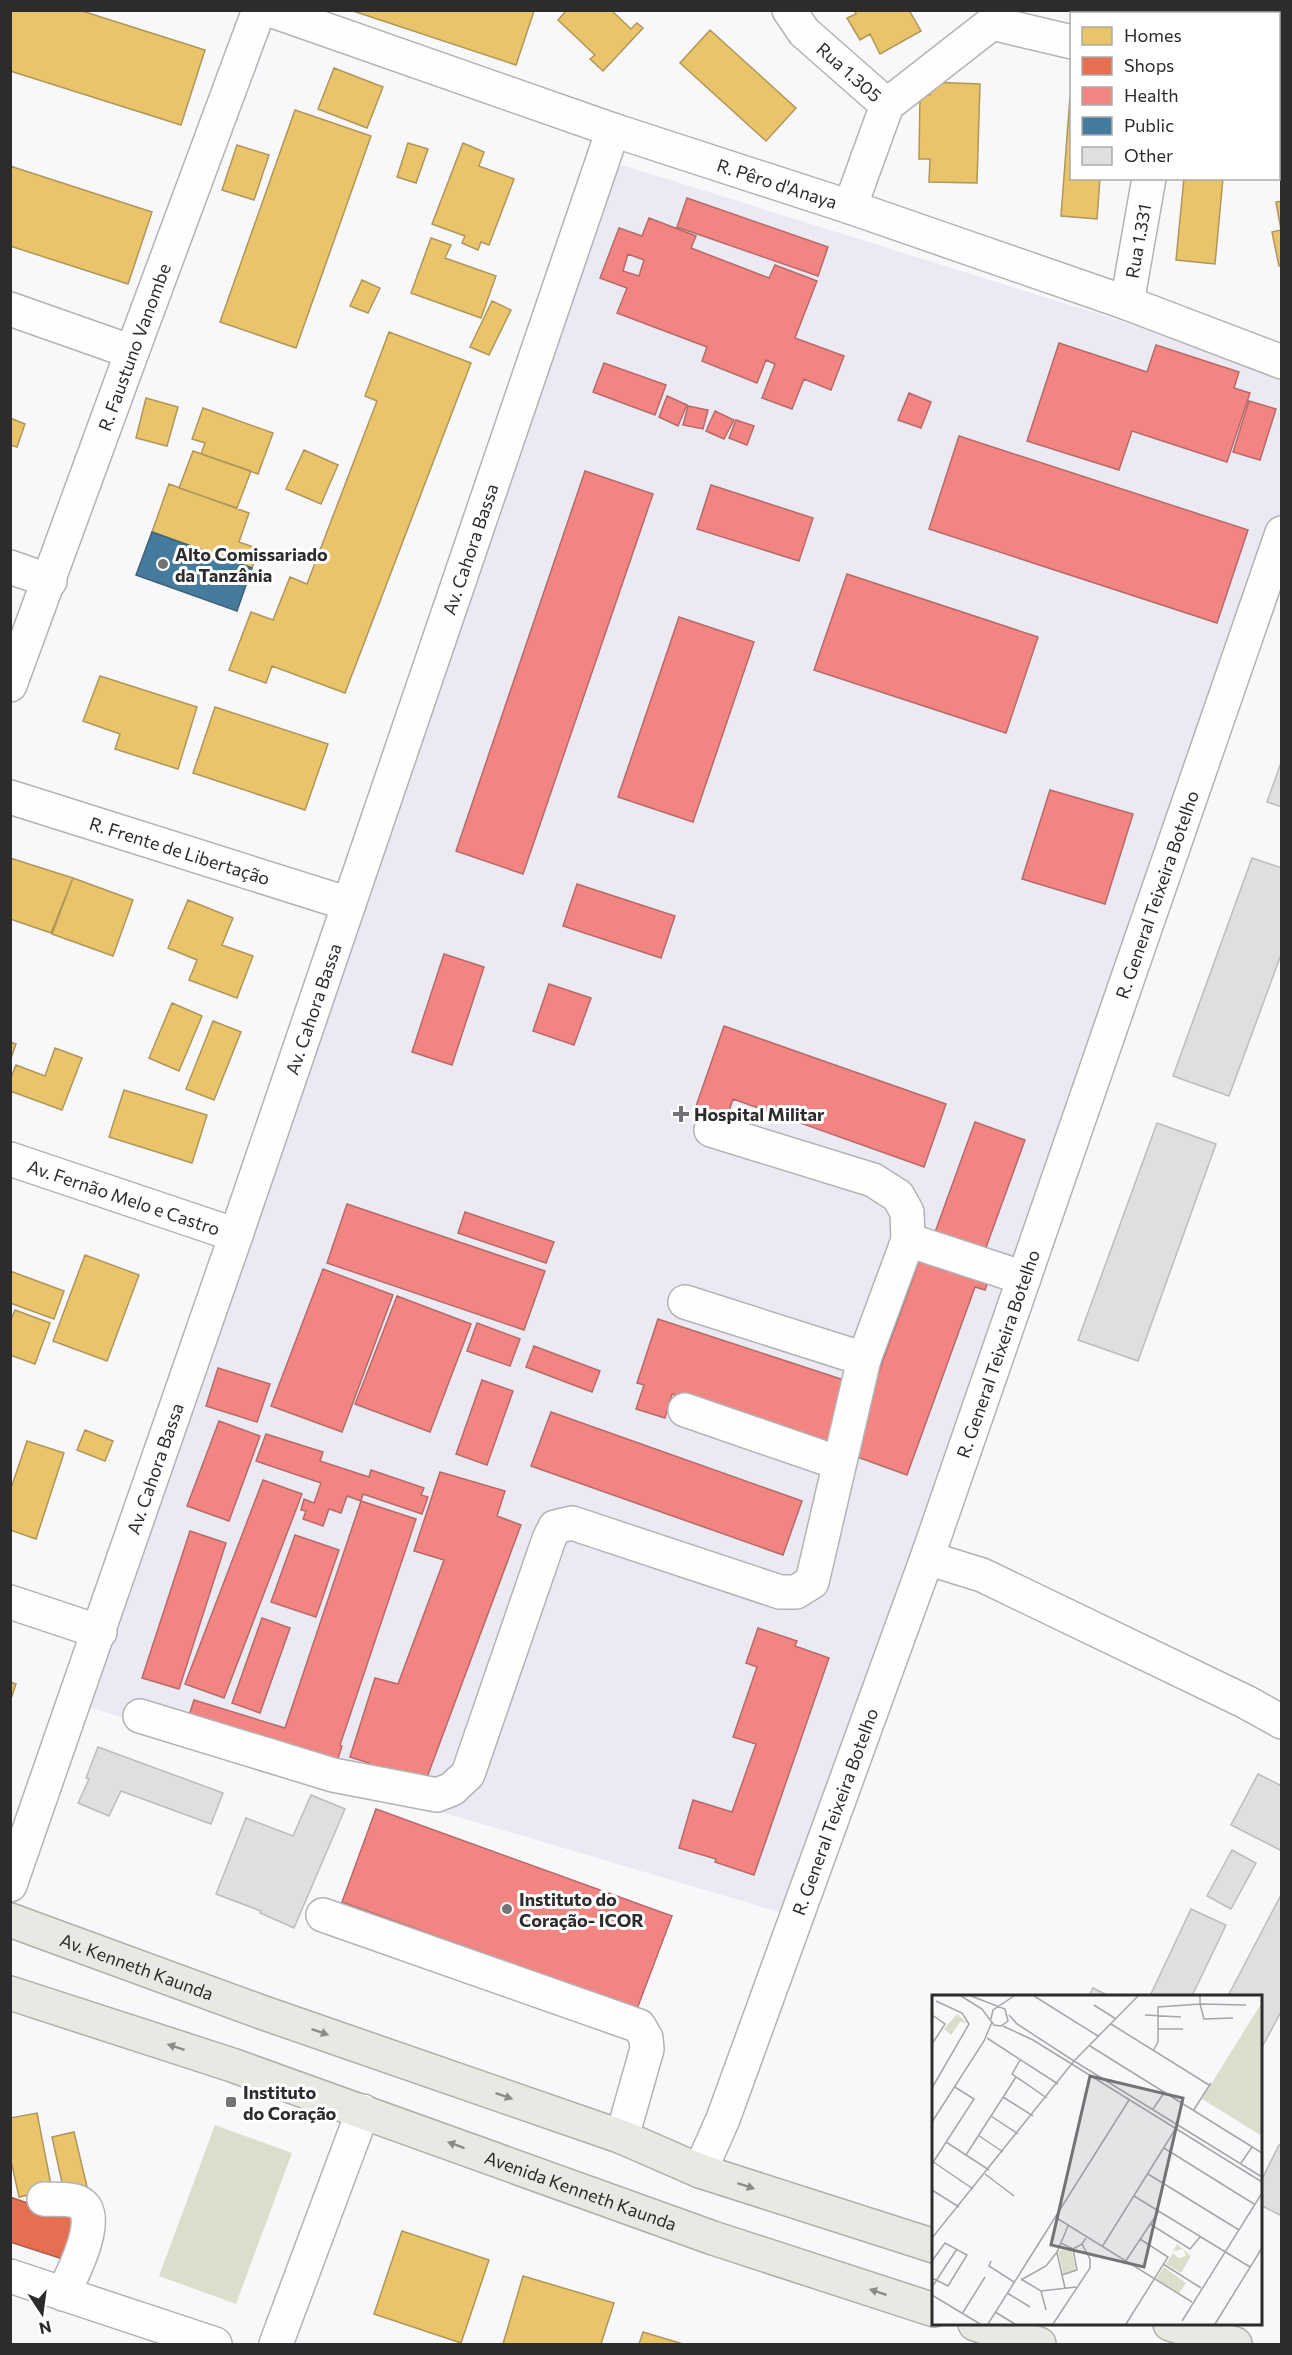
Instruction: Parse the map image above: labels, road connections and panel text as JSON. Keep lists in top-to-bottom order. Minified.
{"streets":{"main road":["Av. Kenneth Kaunda","Avenida Kenneth Kaunda"],"street":["Rua 1.305","R. Pêro d'Anaya","Rua 1.331","R. Faustuno Vanombe","Av. Cahora Bassa","R. Frente de Libertação","R. General Teixeira Botelho","Av. Fernão Melo e Castro"]},"crossings":[["Rua 1.305","R. Pêro d'Anaya"],["R. Pêro d'Anaya","Rua 1.331"],["R. Pêro d'Anaya","Av. Cahora Bassa"],["Av. Cahora Bassa","R. Frente de Libertação"],["Av. Cahora Bassa","Av. Fernão Melo e Castro"]],"one_way":["Av. Kenneth Kaunda"],"places":{"other":["Alto Comissariado da Tanzânia","Instituto do Coração- ICOR"],"health":["Hospital Militar"],"transit":["Instituto do Coração"]},"legend":["Homes","Shops","Health","Public","Other"],"north":"bottom"}
